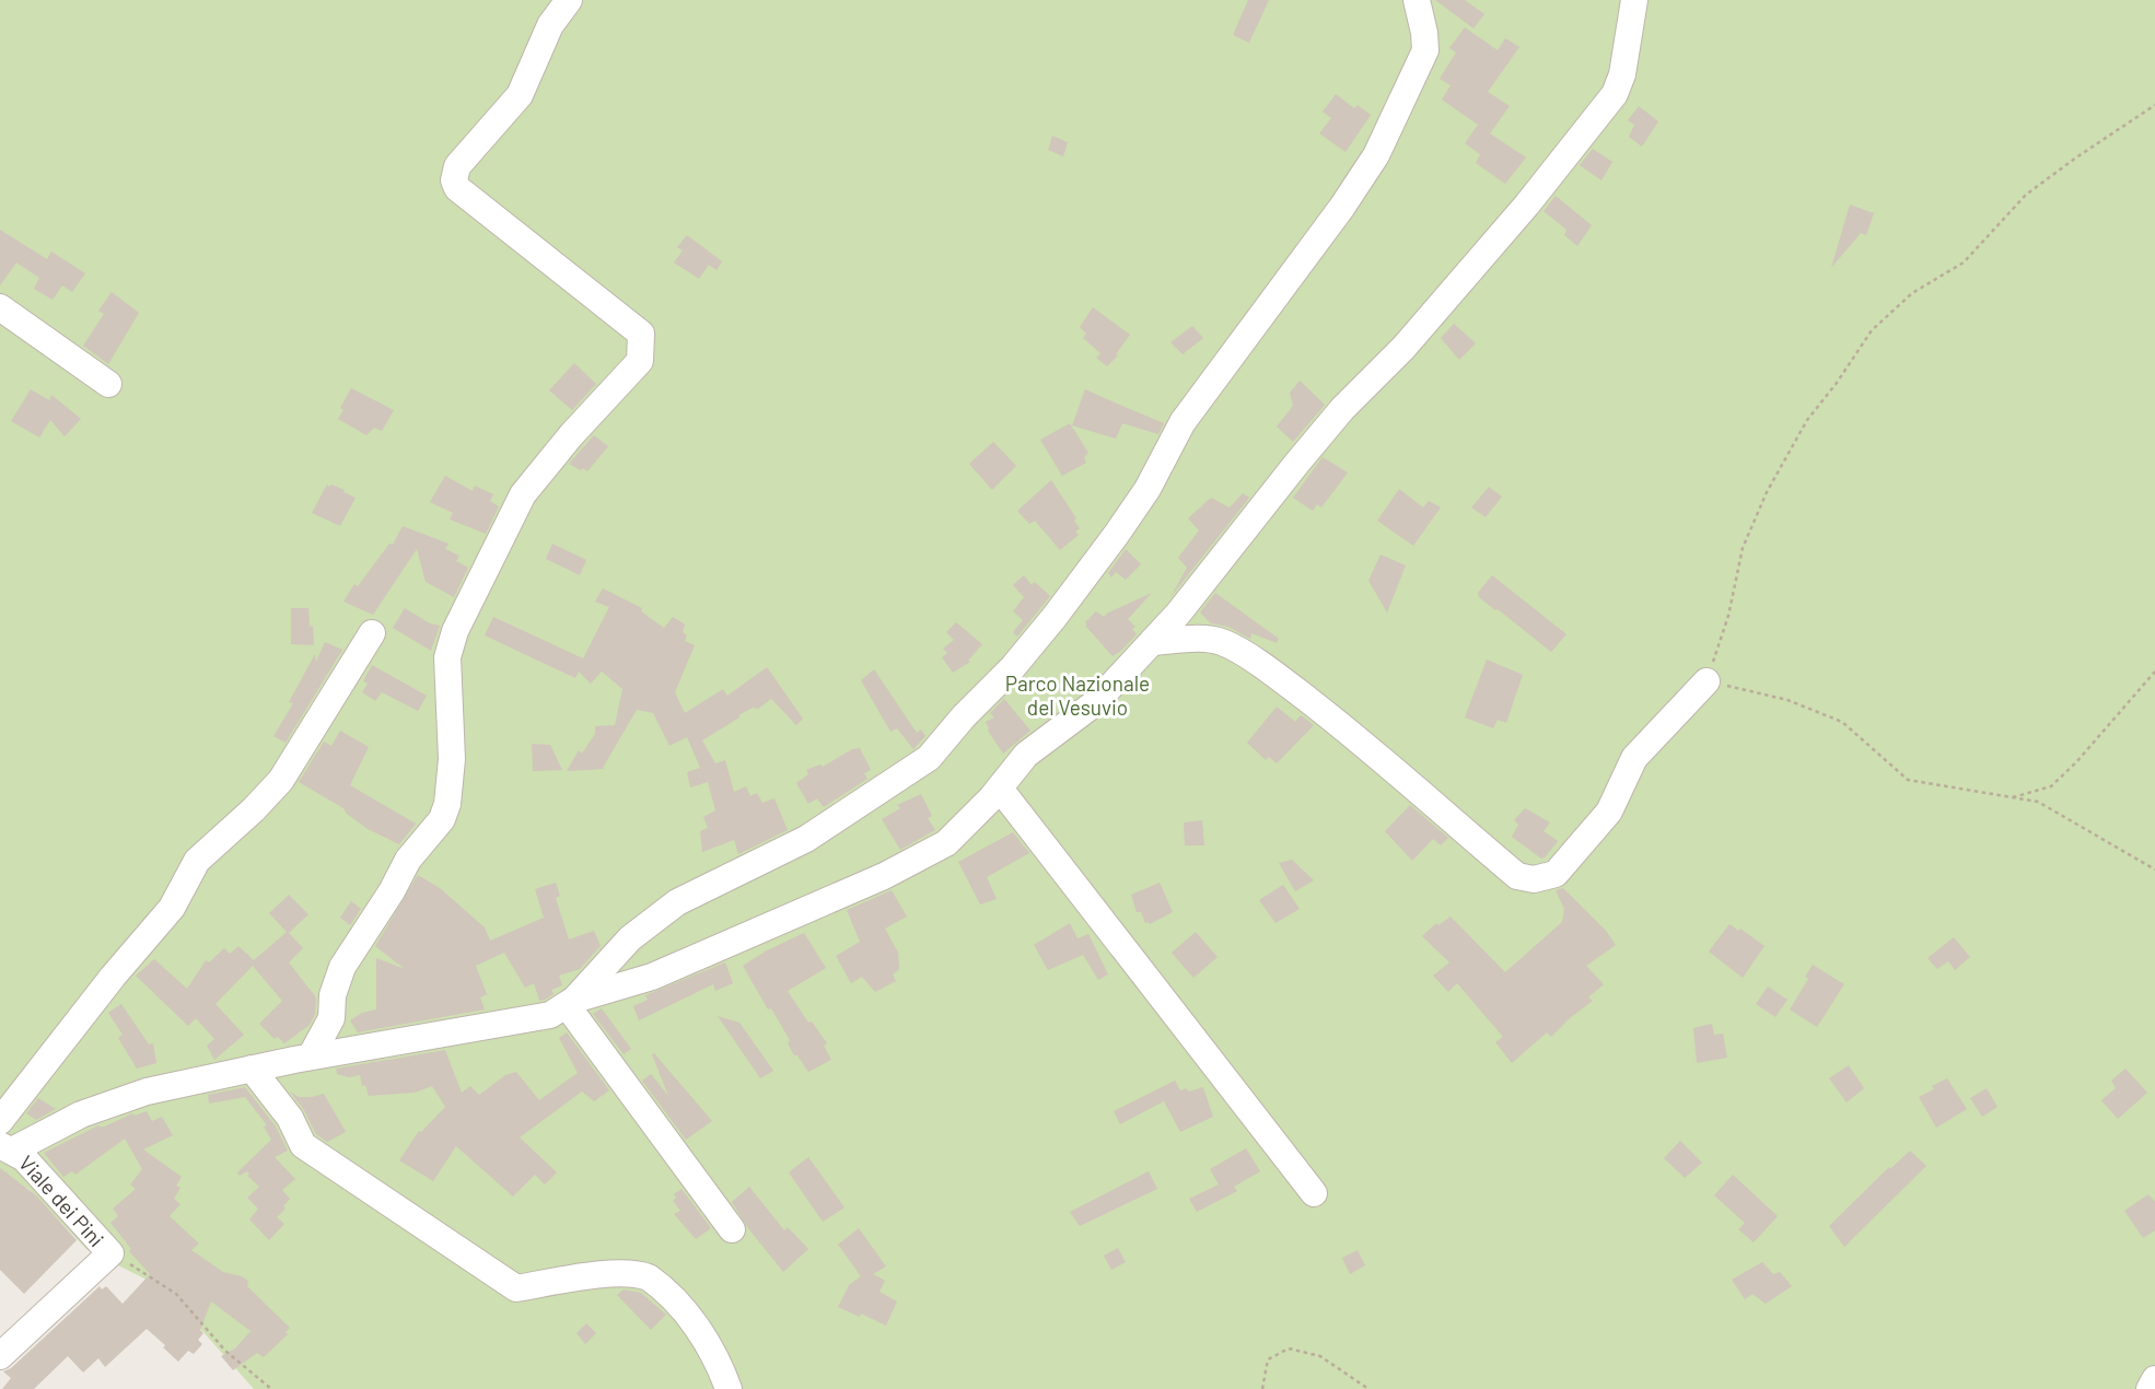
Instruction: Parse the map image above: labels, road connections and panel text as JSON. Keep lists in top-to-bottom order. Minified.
{"streets":{"street":["Viale dei Pini"]},"parks":["Parco Nazionale del Vesuvio"]}
